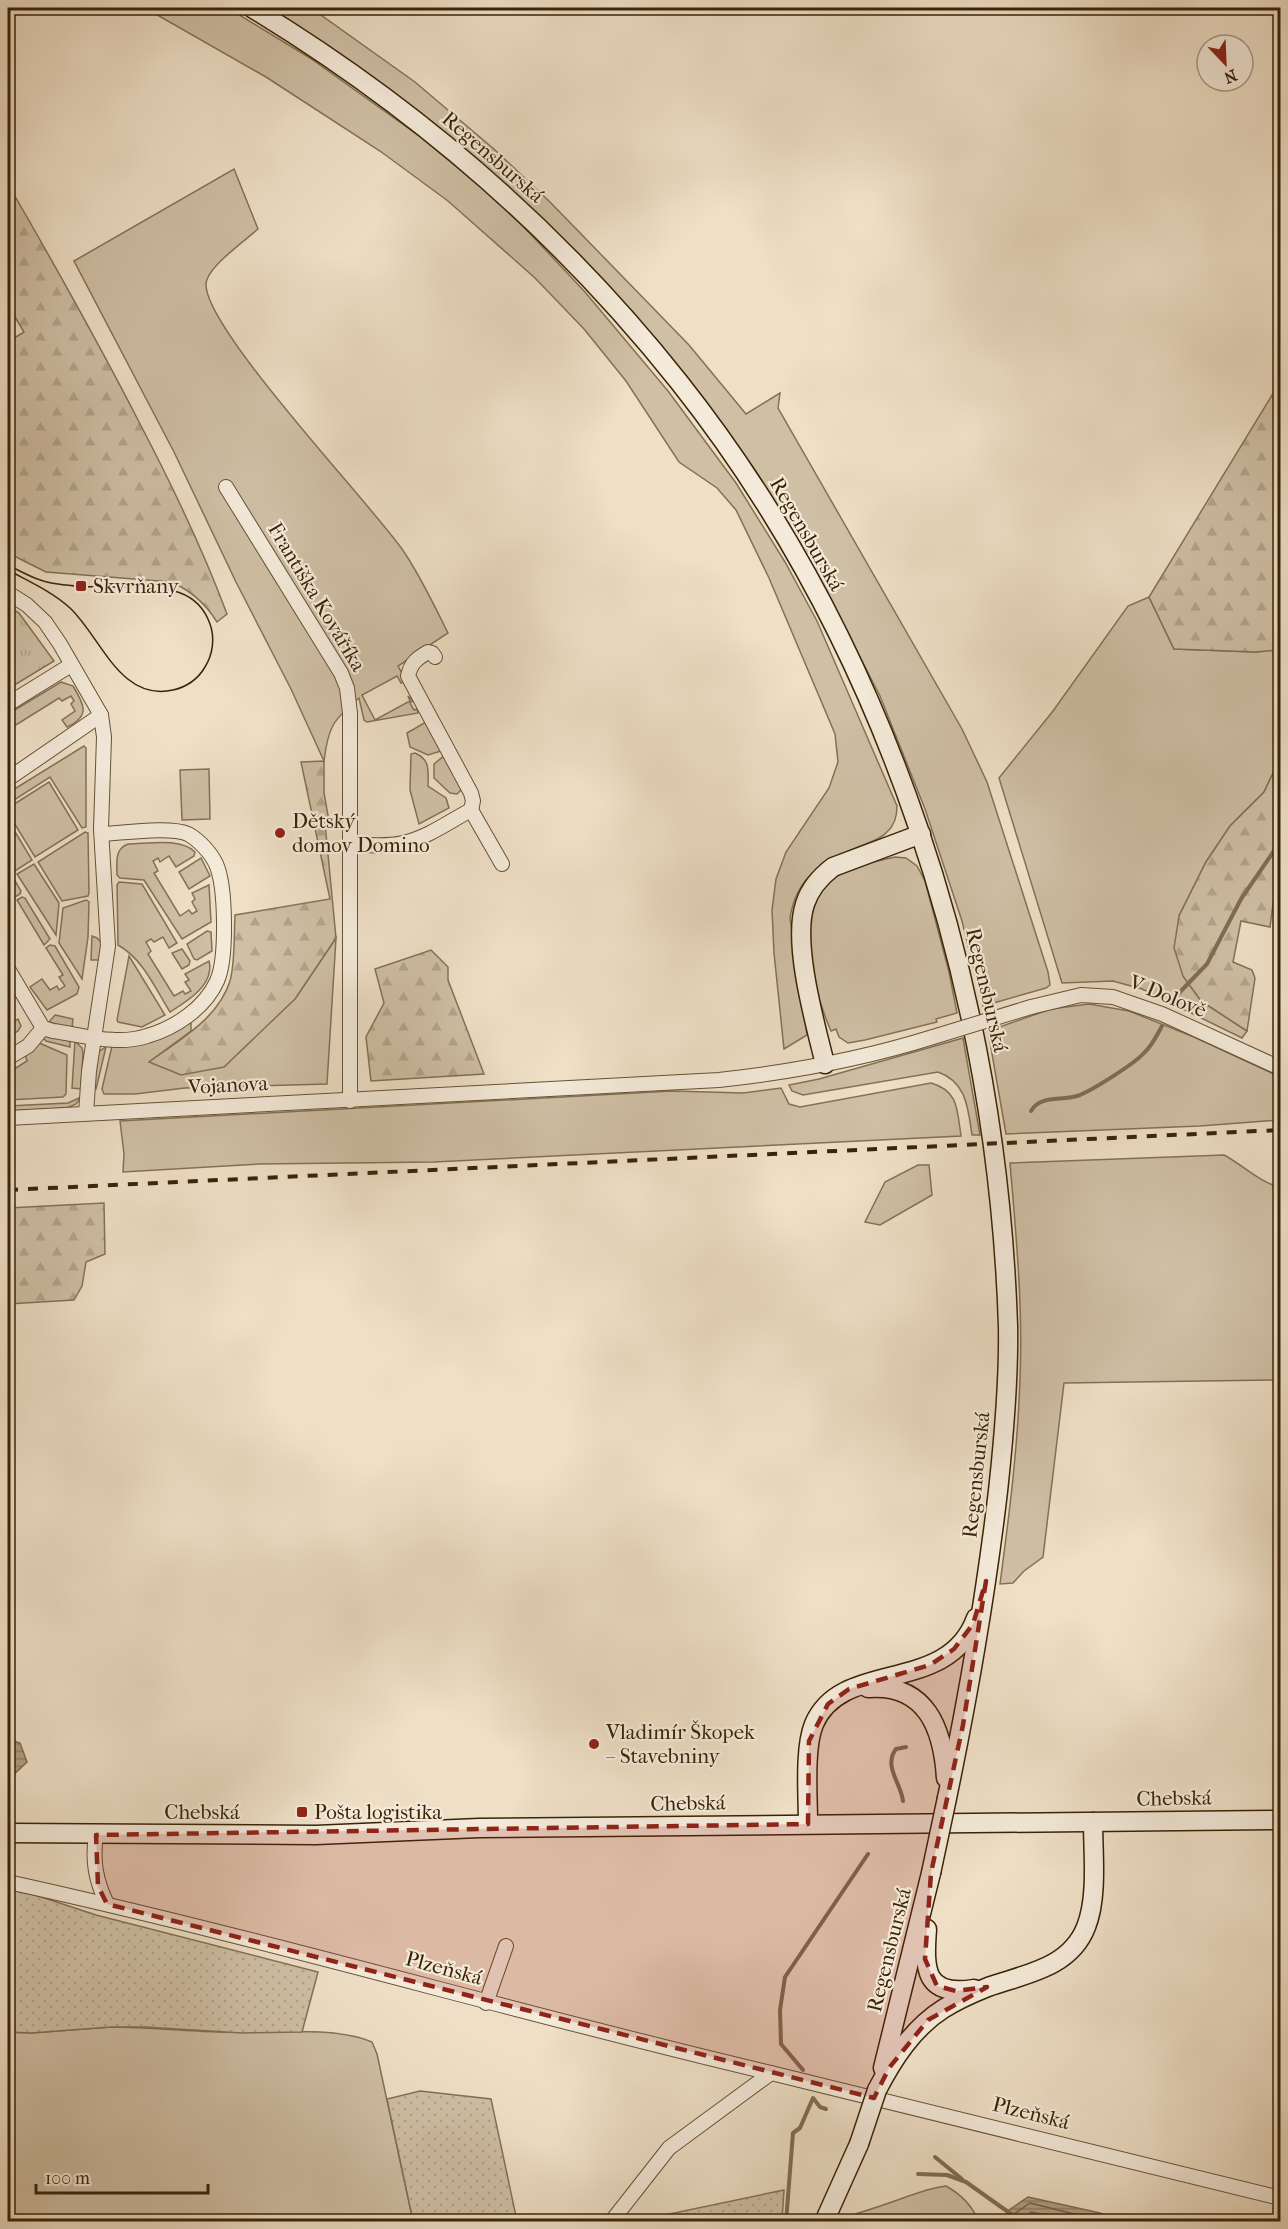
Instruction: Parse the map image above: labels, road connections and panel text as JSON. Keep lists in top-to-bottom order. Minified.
{"streets":{"main road":["Regensburská","Chebská"],"street":["Františka Kováříka","V Dolově","Vojanova","Plzeňská"]},"crossings":[["Františka Kováříka","Vojanova"],["V Dolově","Vojanova"]],"places":{"transit":["Skvrňany","Pošta logistika"],"other":["Dětský domov Domino","Vladimír Škopek – Stavebniny"]},"scale_bar":"100 m","north":"bottom right"}
